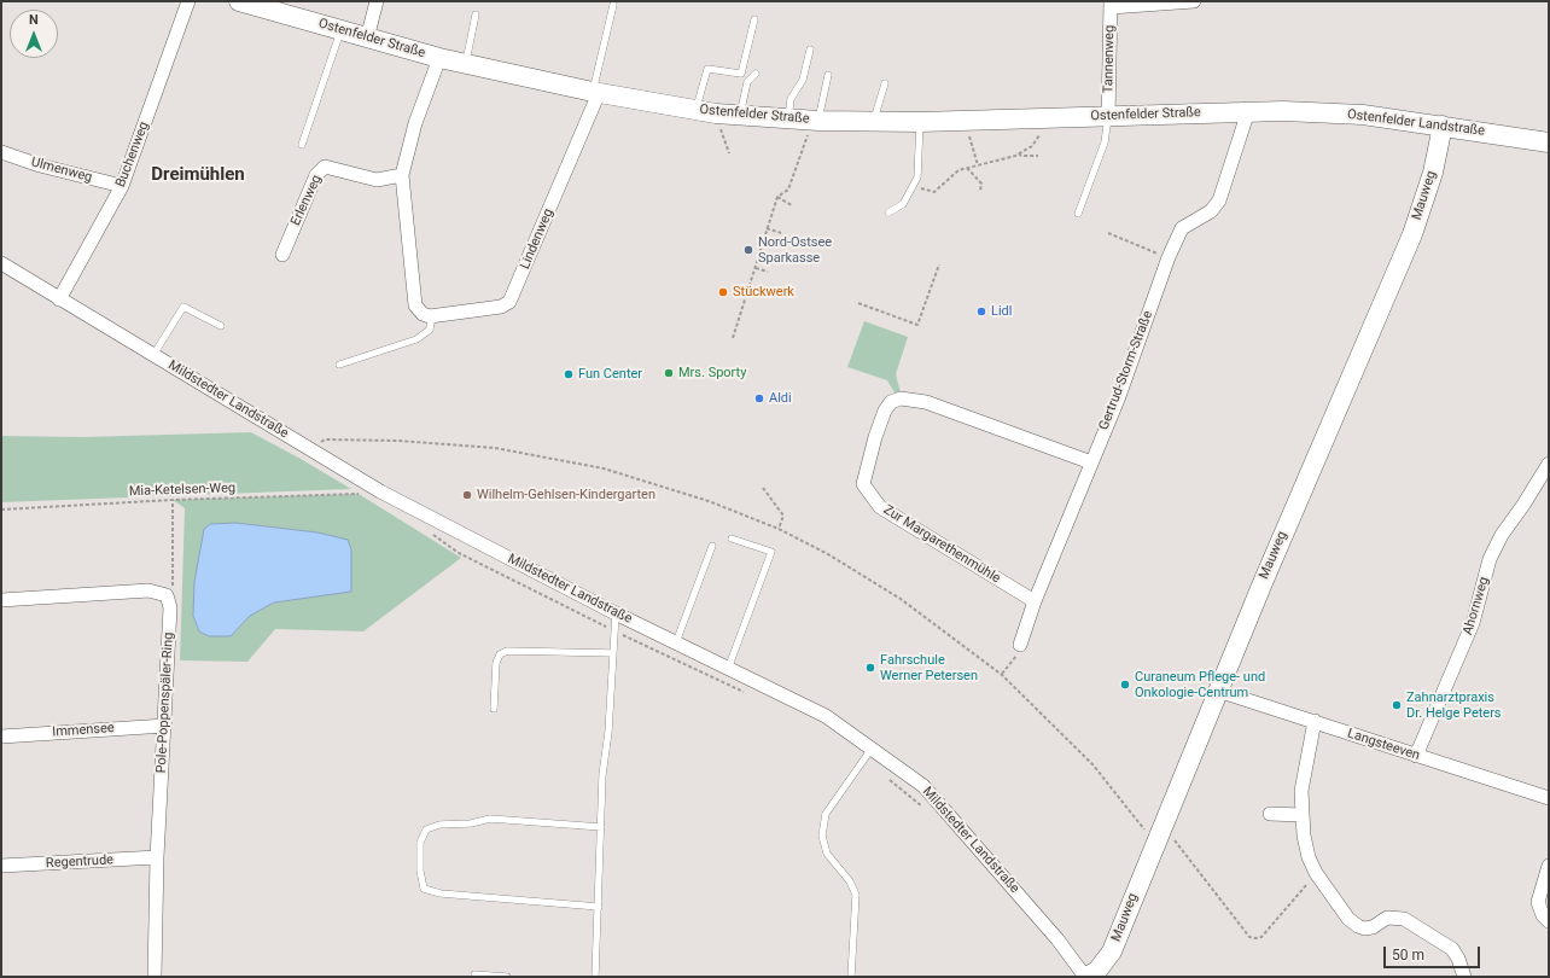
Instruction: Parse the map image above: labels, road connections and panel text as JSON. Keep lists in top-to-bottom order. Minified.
{"streets":{"main road":["Ostenfelder Straße","Ostenfelder Landstraße","Mauweg"],"street":["Tannenweg","Buchenweg","Ulmenweg","Erlenweg","Lindenweg","Gertrud-Storm-Straße","Mildstedter Landstraße","Zur Margarethenmühle","Ahornweg","Pole-Poppenspäler-Ring","Immensee","Langsteeven","Regentrude"],"path":["Mia-Ketelsen-Weg"]},"crossings":[["Ostenfelder Straße","Tannenweg"],["Ostenfelder Straße","Ostenfelder Landstraße"],["Ostenfelder Straße","Lindenweg"],["Ostenfelder Straße","Gertrud-Storm-Straße"],["Ostenfelder Landstraße","Mauweg"],["Buchenweg","Ulmenweg"],["Buchenweg","Mildstedter Landstraße"],["Mauweg","Mildstedter Landstraße"],["Mauweg","Langsteeven"],["Gertrud-Storm-Straße","Zur Margarethenmühle"],["Ahornweg","Langsteeven"],["Pole-Poppenspäler-Ring","Immensee"],["Pole-Poppenspäler-Ring","Regentrude"]],"districts":["Dreimühlen"],"places":["Nord-Ostsee Sparkasse","Stückwerk","Lidl","Mrs. Sporty","Fun Center","Aldi","Wilhelm-Gehlsen-Kindergarten","Fahrschule Werner Petersen","Curaneum Pflege- und Onkologie-Centrum","Zahnarztpraxis Dr. Helge Peters"],"scale_bar":"50 m","north":"top"}
